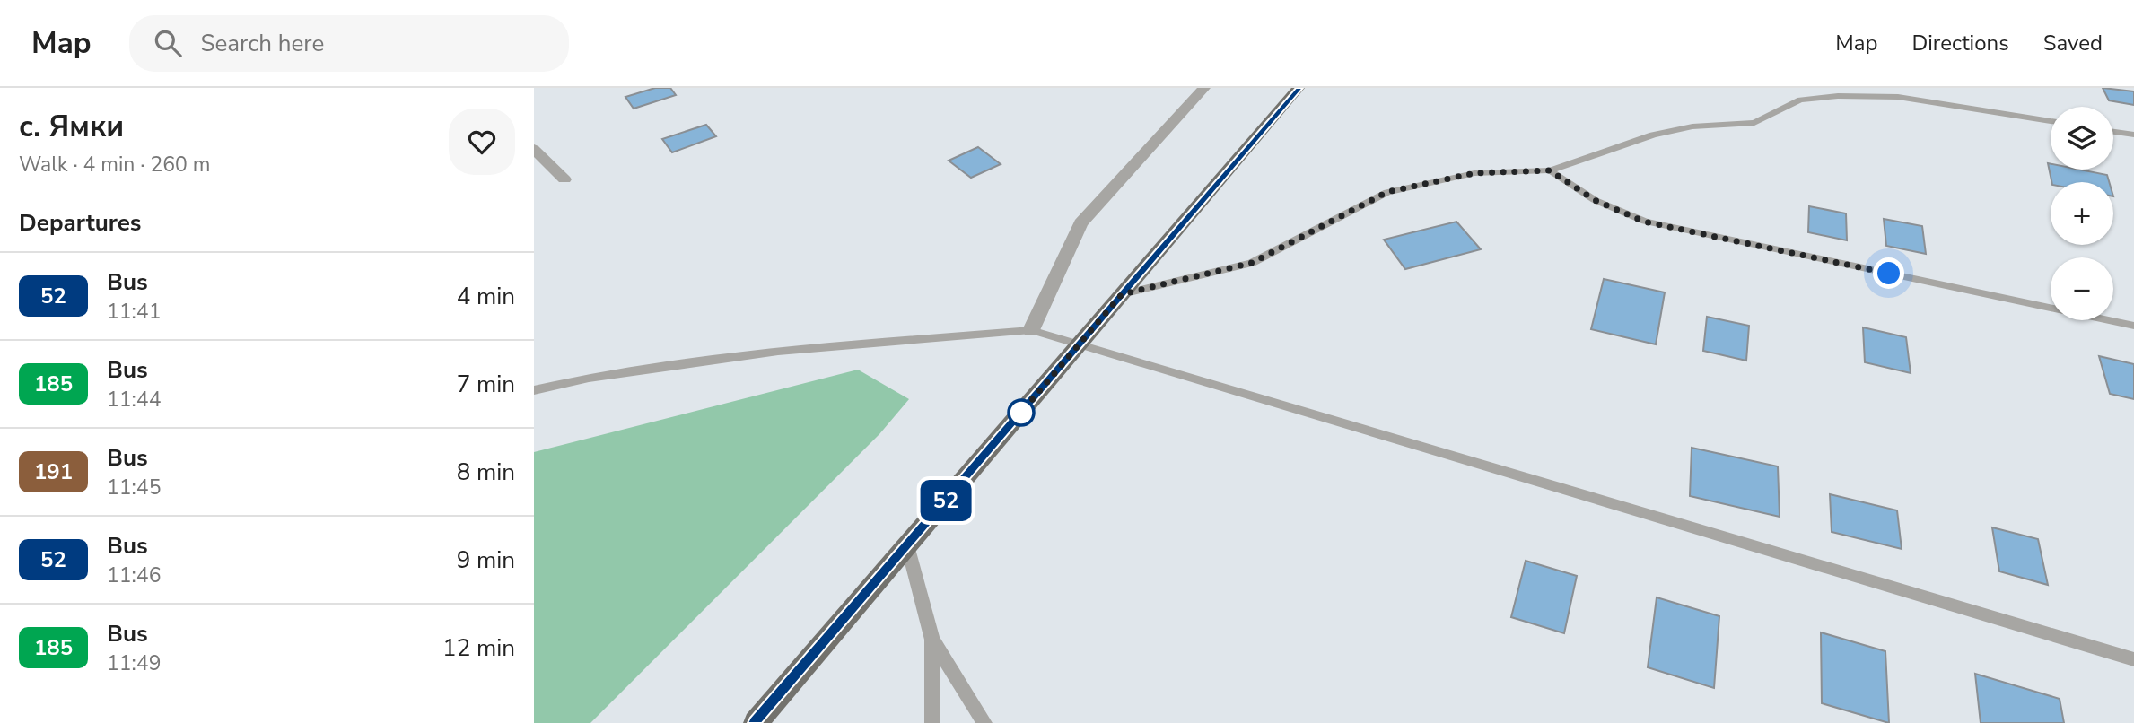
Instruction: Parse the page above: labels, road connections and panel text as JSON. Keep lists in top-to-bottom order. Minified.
{"lines":["bus line 52"],"page":{"header":"Map","search":"Search here","nav":["Map","Directions","Saved"],"heading":[["с. Ямки","Walk · 4 min · 260 m"],"Departures"],"on_map":"52","map_buttons":["+","−"],"list":[{"mark":"52","name":"Bus","note":"11:41","value":"4 min"},{"mark":"185","name":"Bus","note":"11:44","value":"7 min"},{"mark":"191","name":"Bus","note":"11:45","value":"8 min"},{"mark":"52","name":"Bus","note":"11:46","value":"9 min"},{"mark":"185","name":"Bus","note":"11:49","value":"12 min"}]}}
